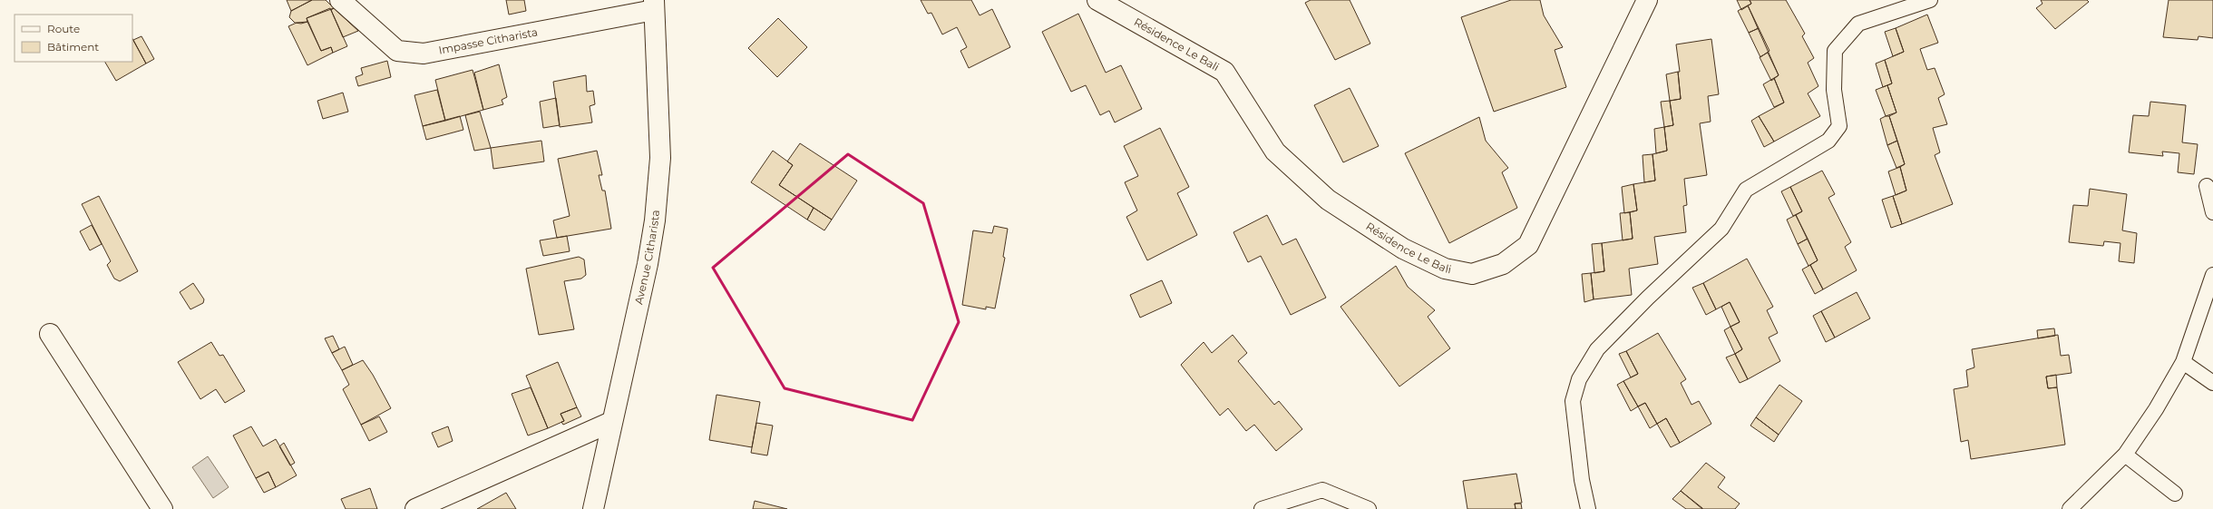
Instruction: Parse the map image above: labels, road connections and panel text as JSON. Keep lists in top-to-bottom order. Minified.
{"streets":{"street":["Impasse Citharista","Résidence Le Bali","Avenue Citharista"]},"crossings":[["Impasse Citharista","Avenue Citharista"]],"legend":["Route","Bâtiment"]}
